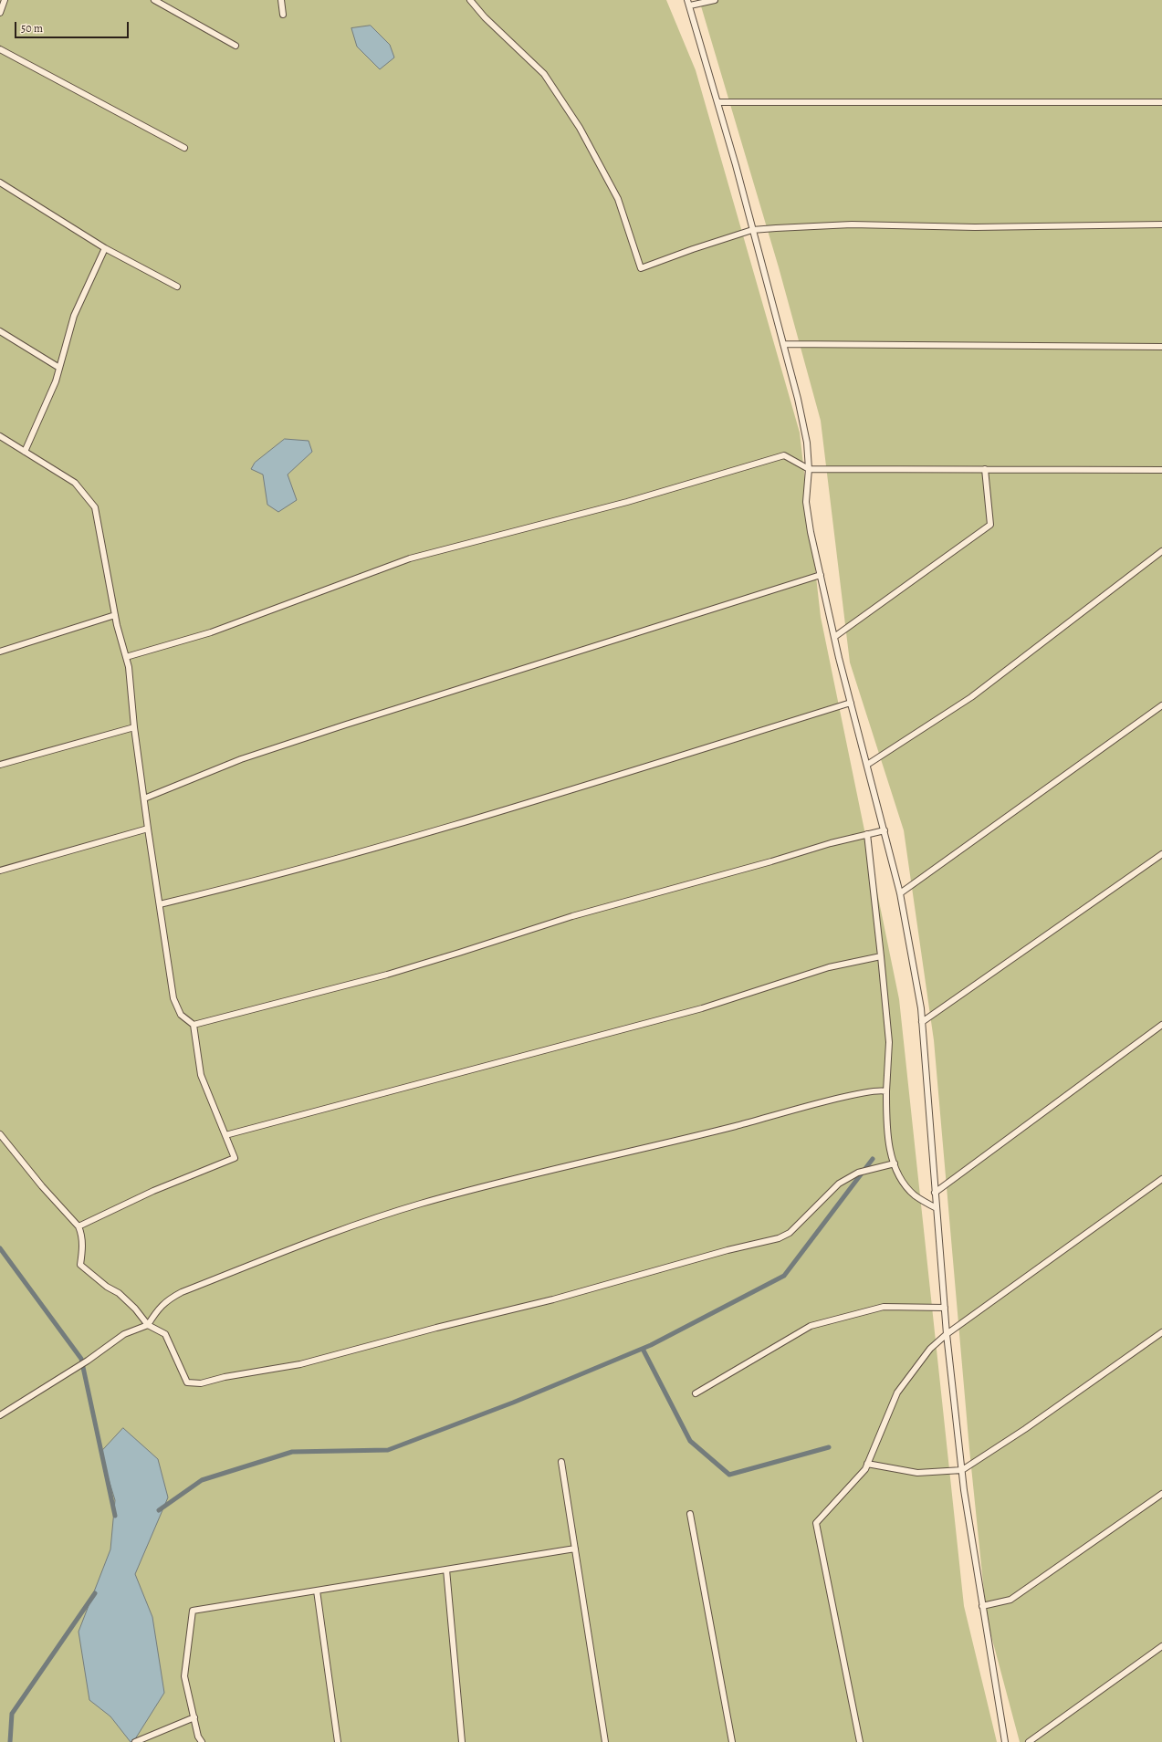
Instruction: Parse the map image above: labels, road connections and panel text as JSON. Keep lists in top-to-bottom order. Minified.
{"scale_bar":"50 m"}
